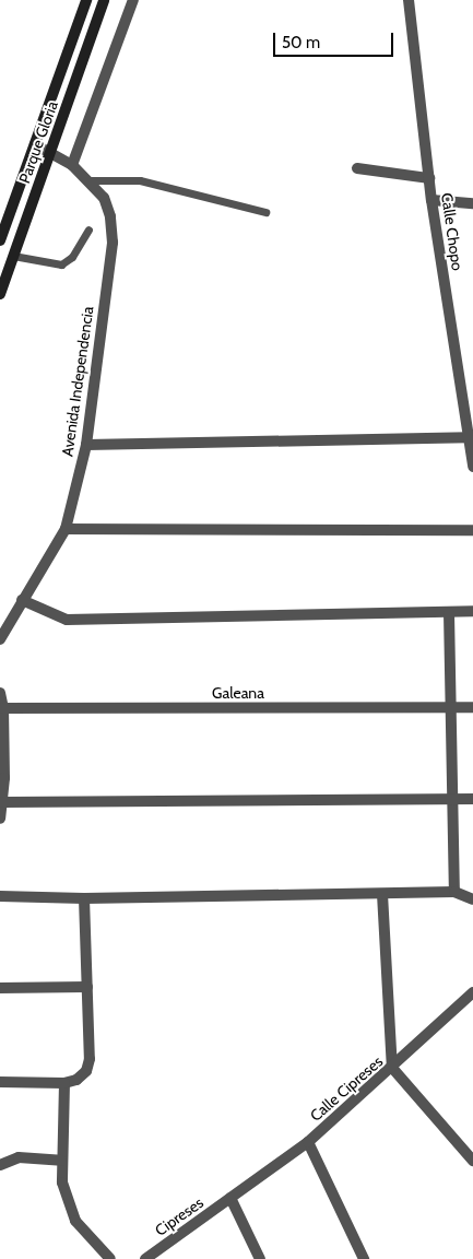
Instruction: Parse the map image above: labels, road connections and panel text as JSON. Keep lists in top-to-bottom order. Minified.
{"streets":{"main road":["Parque Gloria"],"street":["Calle Chopo","Avenida Independencia","Galeana","Calle Cipreses","Cipreses"]},"crossings":[["Parque Gloria","Avenida Independencia"],["Calle Cipreses","Cipreses"]],"scale_bar":"50 m"}
